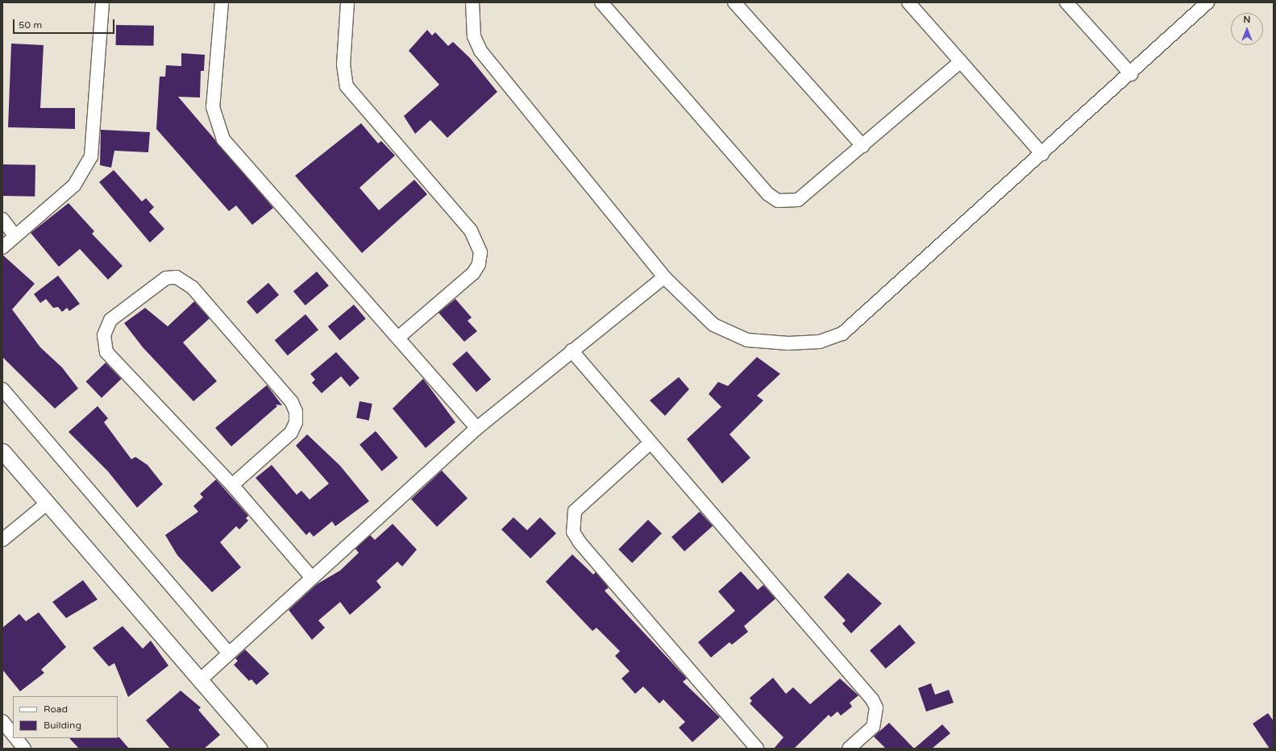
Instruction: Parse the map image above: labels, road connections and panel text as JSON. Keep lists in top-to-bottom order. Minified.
{"legend":["Road","Building"],"scale_bar":"50 m","north":"top"}
